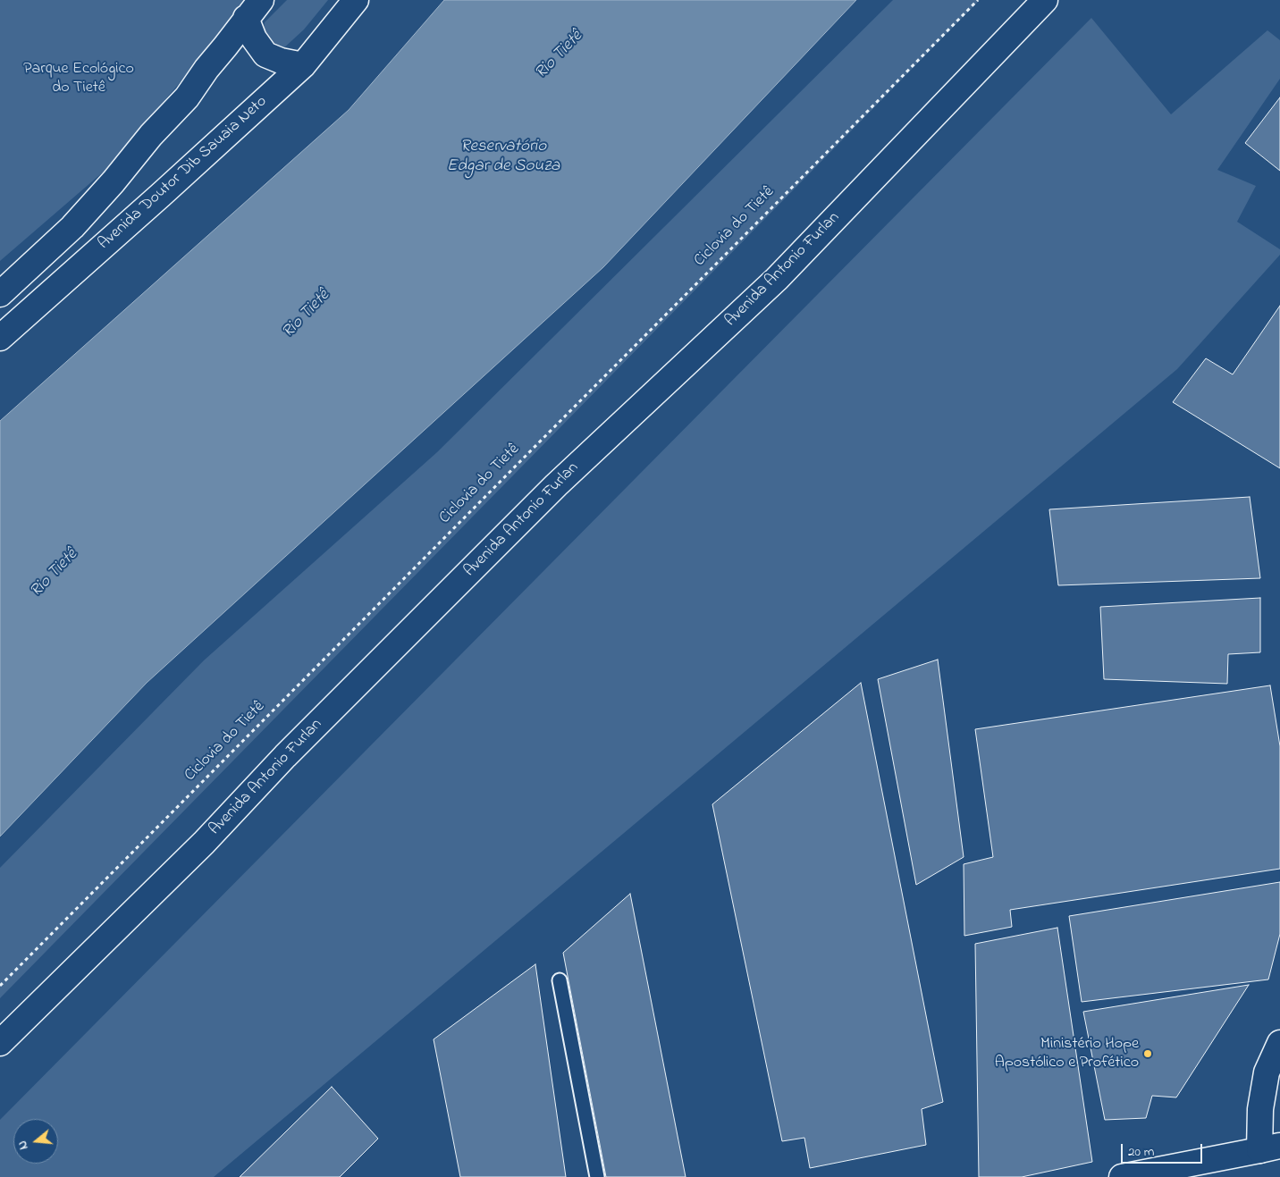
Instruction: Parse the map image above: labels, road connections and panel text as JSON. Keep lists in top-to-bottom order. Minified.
{"streets":{"main road":["Avenida Doutor Dib Sauaia Neto","Avenida Antonio Furlan"],"path":["Ciclovia do Tietê"]},"water":["Rio Tietê","Reservatório Edgar de Souza"],"parks":["Parque Ecológico do Tietê"],"places":["Ministério Hope Apostólico e Profético"],"scale_bar":"20 m","north":"left"}
